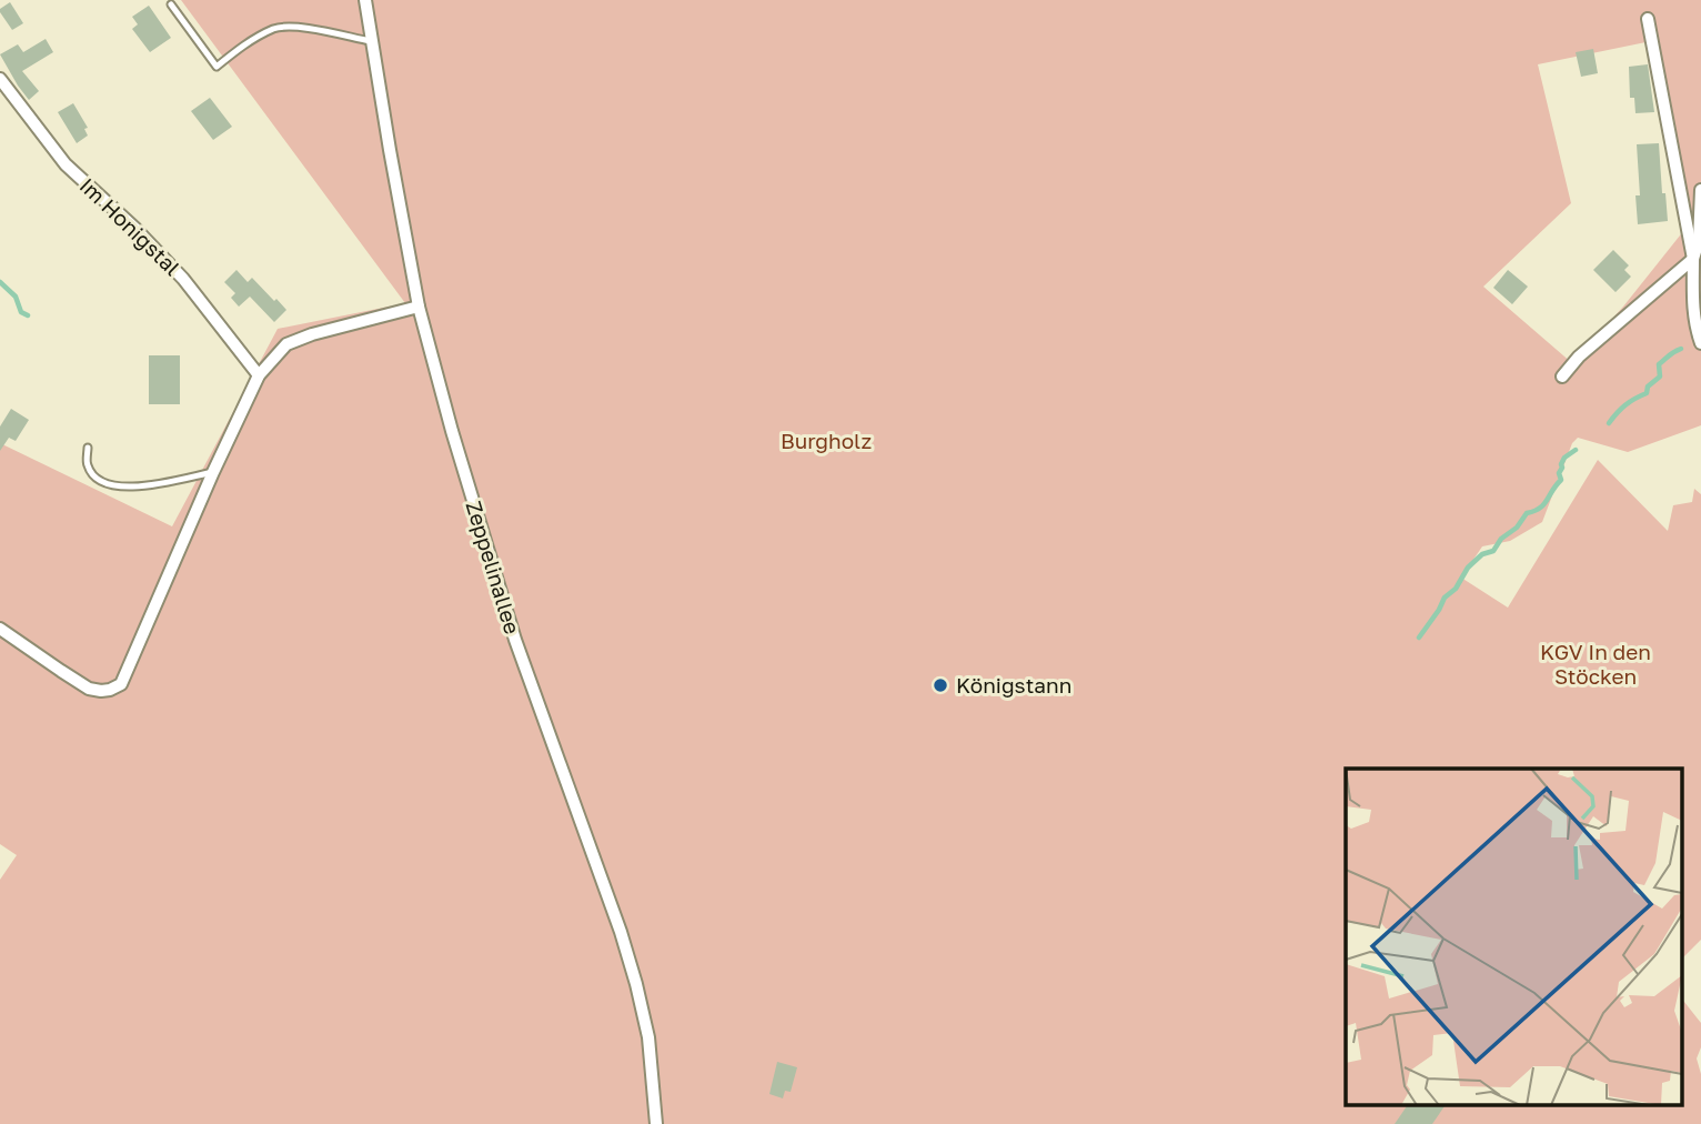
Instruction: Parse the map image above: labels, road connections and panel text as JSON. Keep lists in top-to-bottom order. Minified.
{"streets":{"street":["Im Honigstal","Zeppelinallee"]},"parks":["Burgholz","KGV In den Stöcken"],"places":["Königstann"]}
